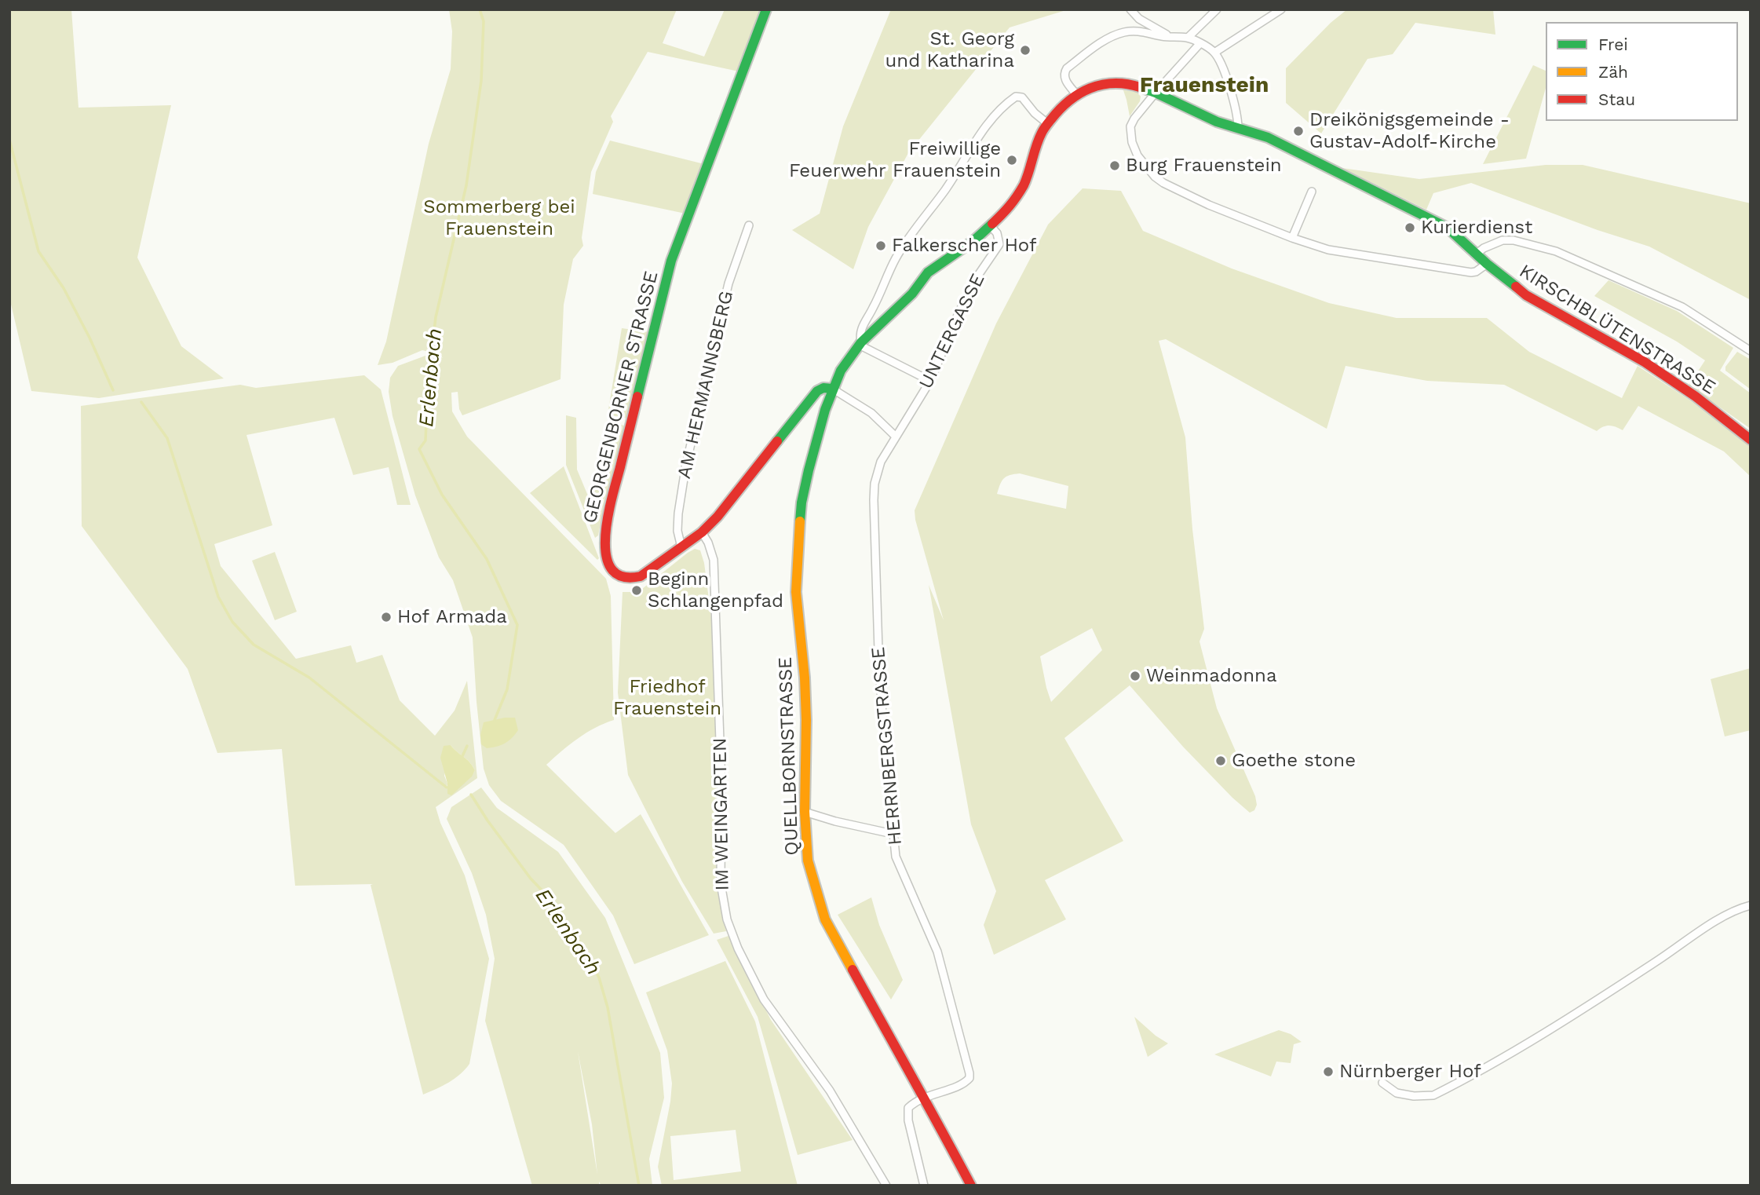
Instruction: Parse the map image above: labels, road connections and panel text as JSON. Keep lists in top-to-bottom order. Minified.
{"streets":{"main road":["KIRSCHBLÜTENSTRASSE","GEORGENBORNER STRASSE","QUELLBORNSTRASSE"],"street":["UNTERGASSE","AM HERMANNSBERG","HERRNBERGSTRASSE","IM WEINGARTEN"]},"crossings":[["KIRSCHBLÜTENSTRASSE","UNTERGASSE"],["KIRSCHBLÜTENSTRASSE","GEORGENBORNER STRASSE"],["KIRSCHBLÜTENSTRASSE","QUELLBORNSTRASSE"],["UNTERGASSE","HERRNBERGSTRASSE"],["AM HERMANNSBERG","GEORGENBORNER STRASSE"],["GEORGENBORNER STRASSE","QUELLBORNSTRASSE"],["GEORGENBORNER STRASSE","IM WEINGARTEN"],["HERRNBERGSTRASSE","QUELLBORNSTRASSE"]],"districts":["Frauenstein"],"water":["Erlenbach"],"parks":["Sommerberg bei Frauenstein","Friedhof Frauenstein"],"places":["St. Georg und Katharina","Dreikönigsgemeinde - Gustav-Adolf-Kirche","Freiwillige Feuerwehr Frauenstein","Burg Frauenstein","Kurierdienst","Falkerscher Hof","Beginn Schlangenpfad","Hof Armada","Weinmadonna","Goethe stone","Nürnberger Hof"],"legend":["Frei","Zäh","Stau"]}
